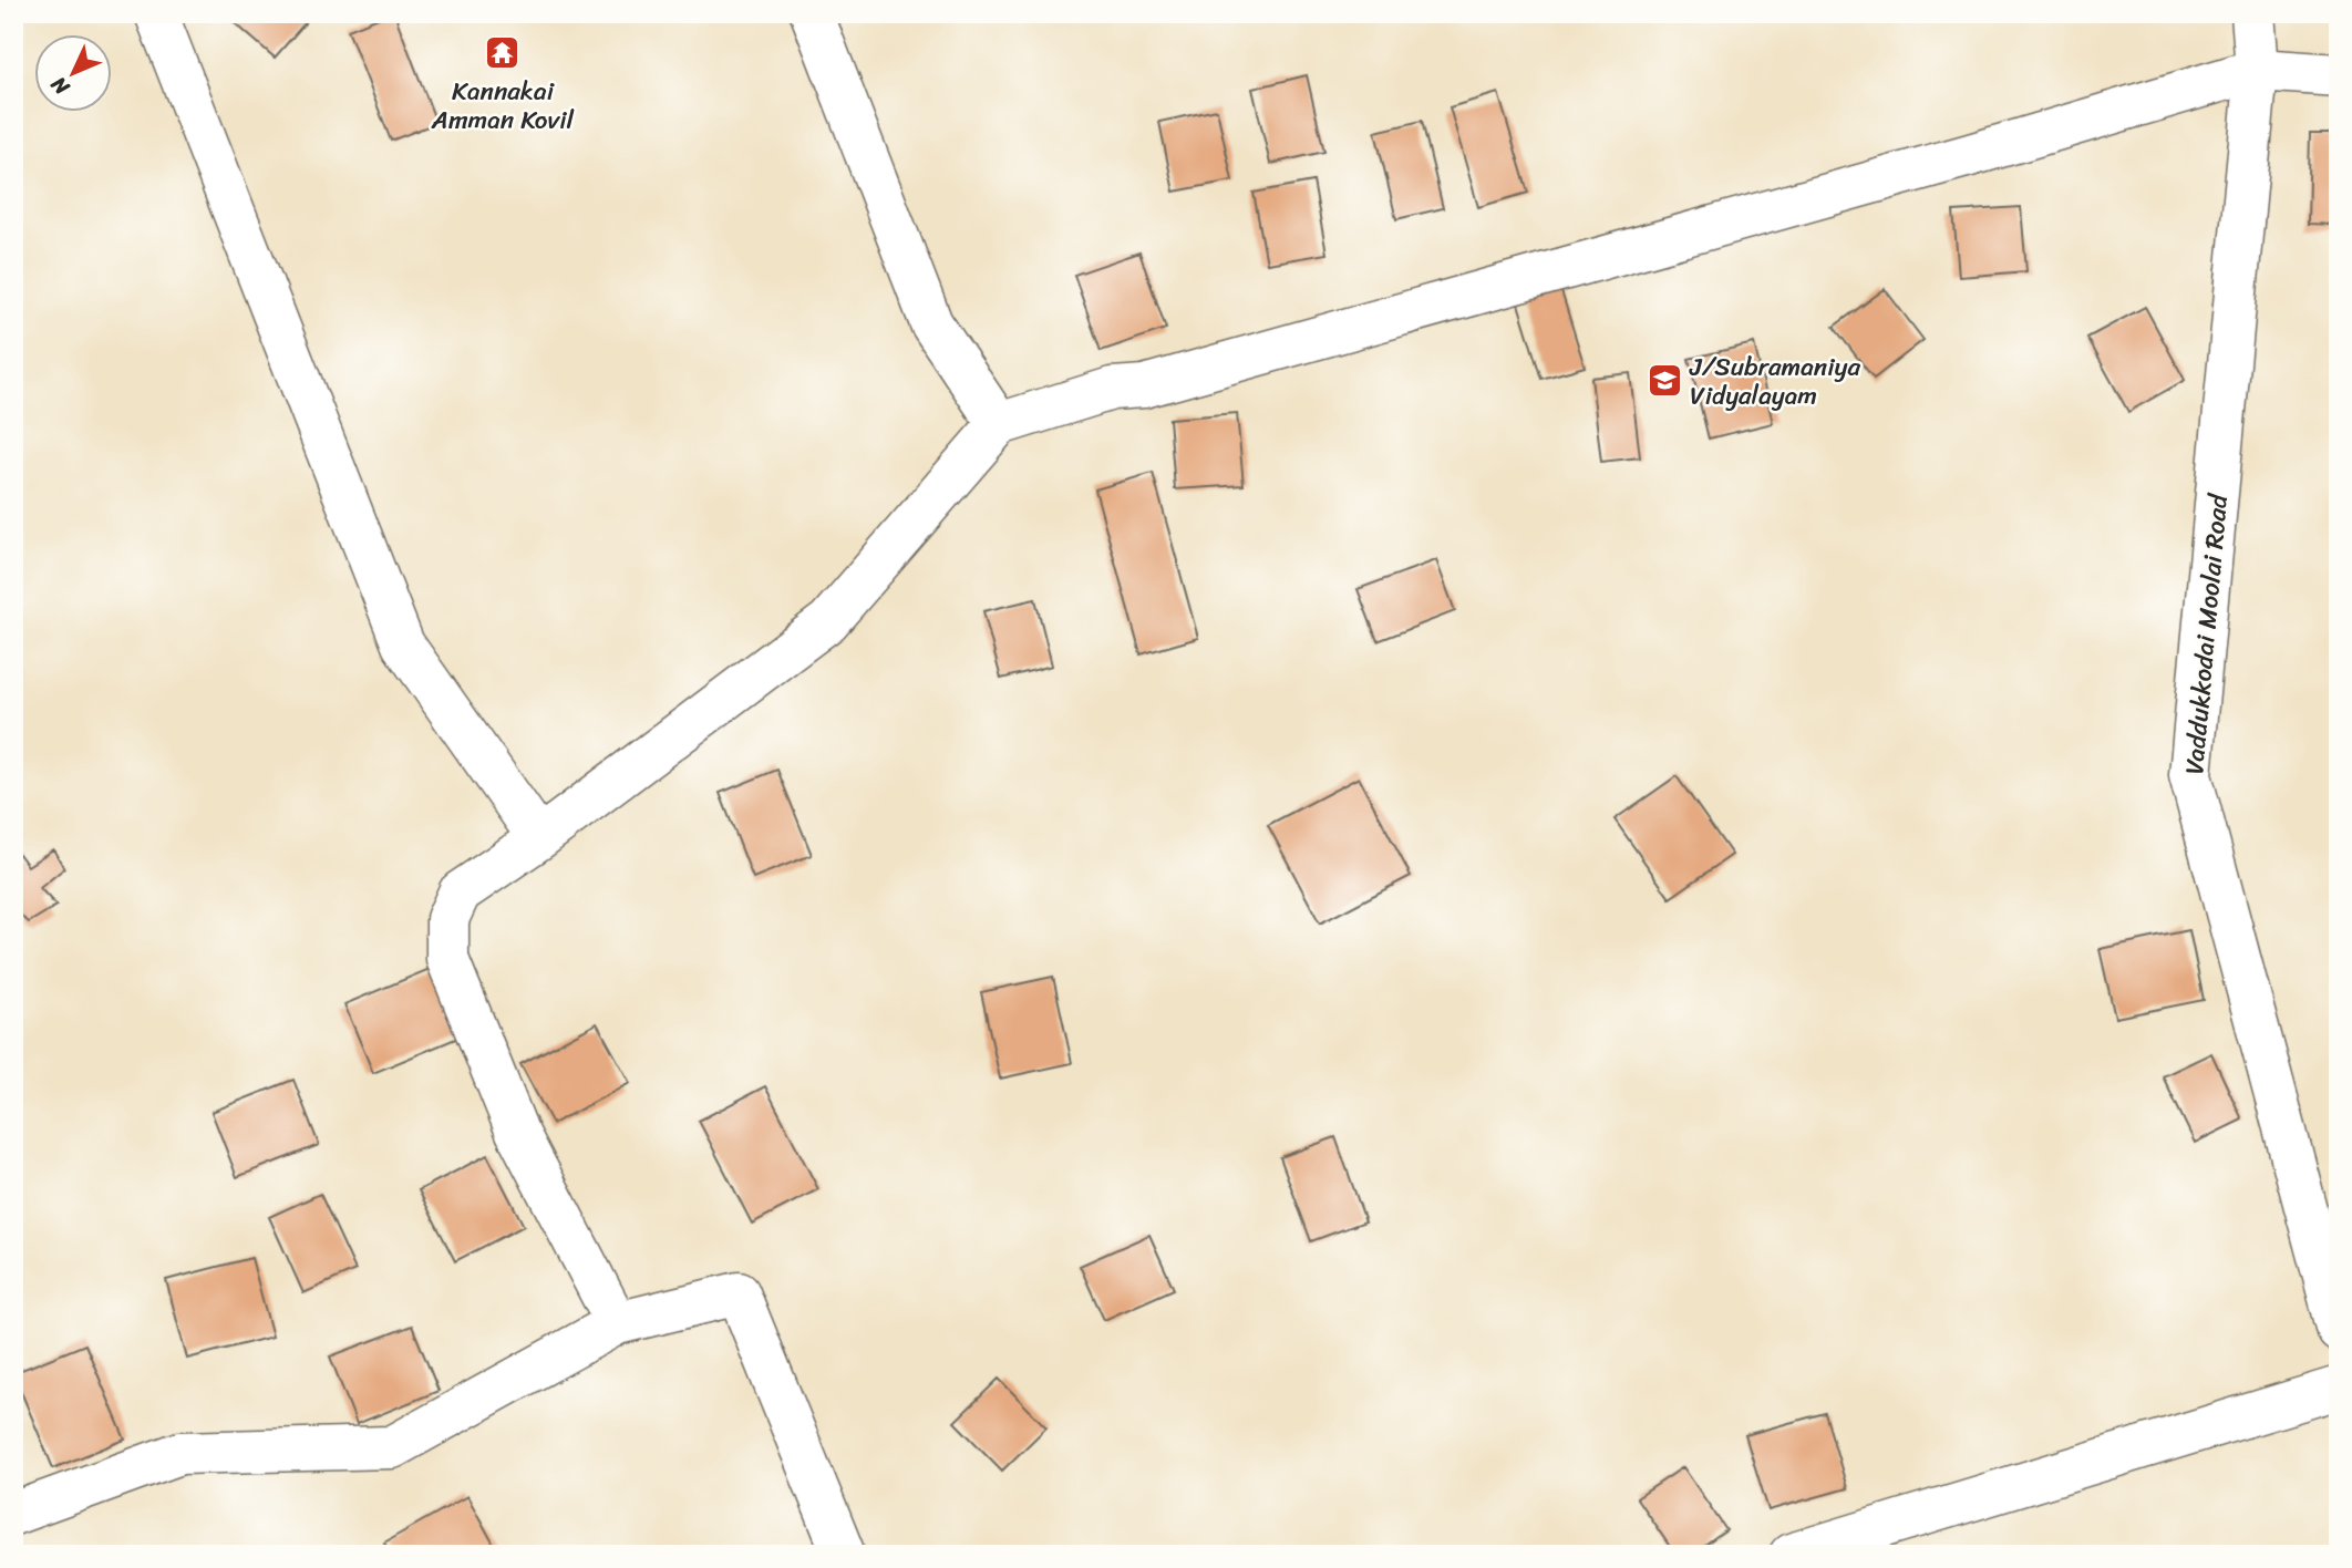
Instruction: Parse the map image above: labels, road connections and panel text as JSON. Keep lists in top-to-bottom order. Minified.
{"streets":{"street":["Vaddukkodai Moolai Road"]},"places":{"temple":["Kannakai Amman Kovil"],"school or university":["J/Subramaniya Vidyalayam"]},"north":"bottom left"}
